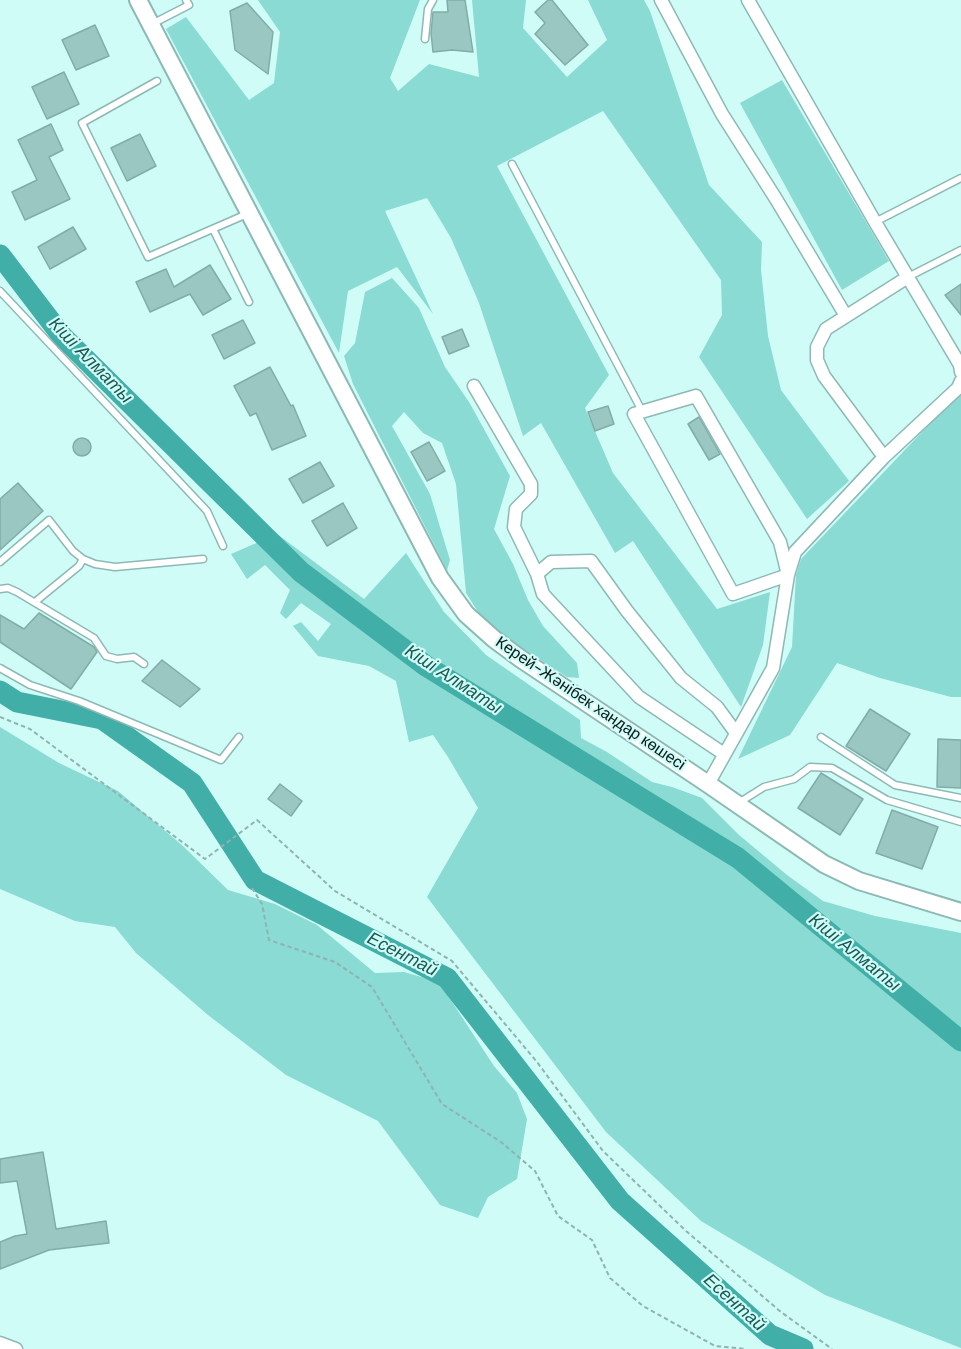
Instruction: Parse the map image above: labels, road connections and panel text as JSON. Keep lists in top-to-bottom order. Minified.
{"streets":{"main road":["Керей-Жәнібек хандар көшесі"]},"water":["Кіші Алматы","Есентай"]}
